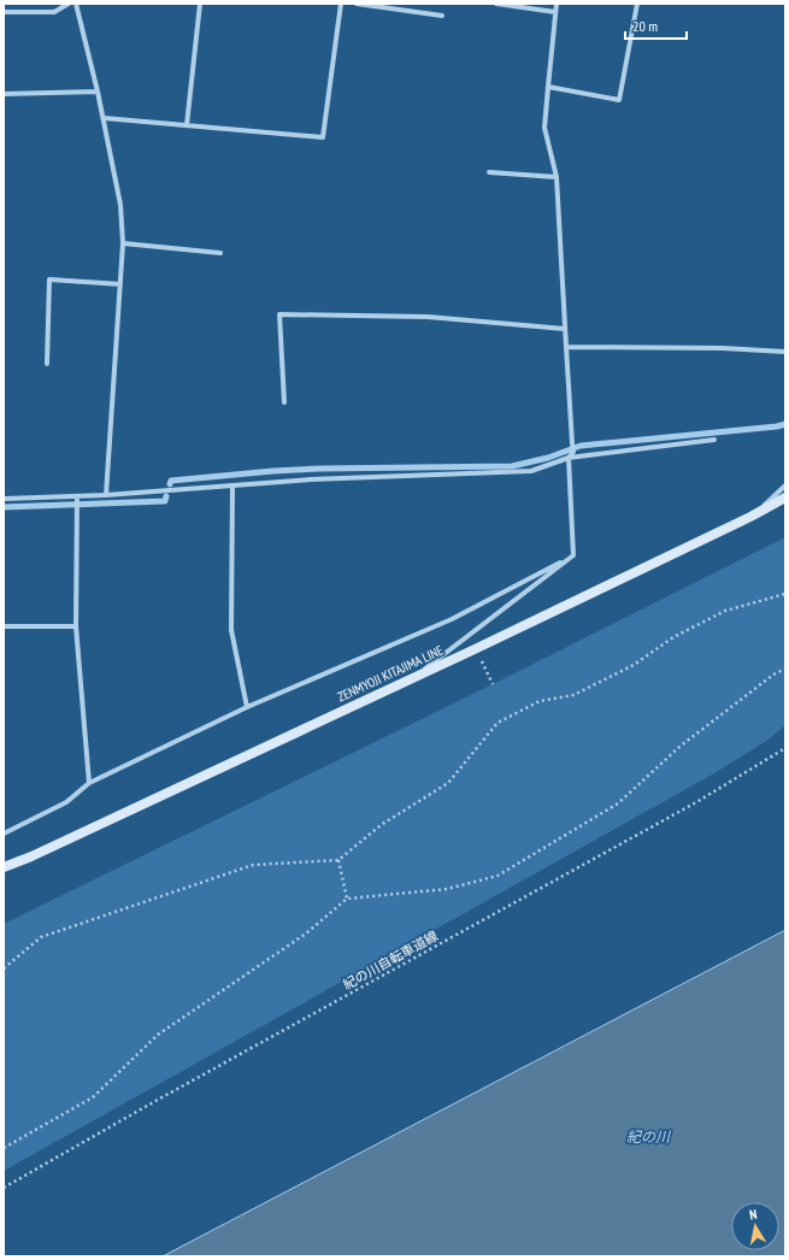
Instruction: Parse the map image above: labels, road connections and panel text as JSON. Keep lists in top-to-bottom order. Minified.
{"streets":{"main road":["ZENMYOJI KITAJIMA LINE"],"path":["紀の川自転車道線"]},"water":["紀の川"],"scale_bar":"20 m","north":"top"}
